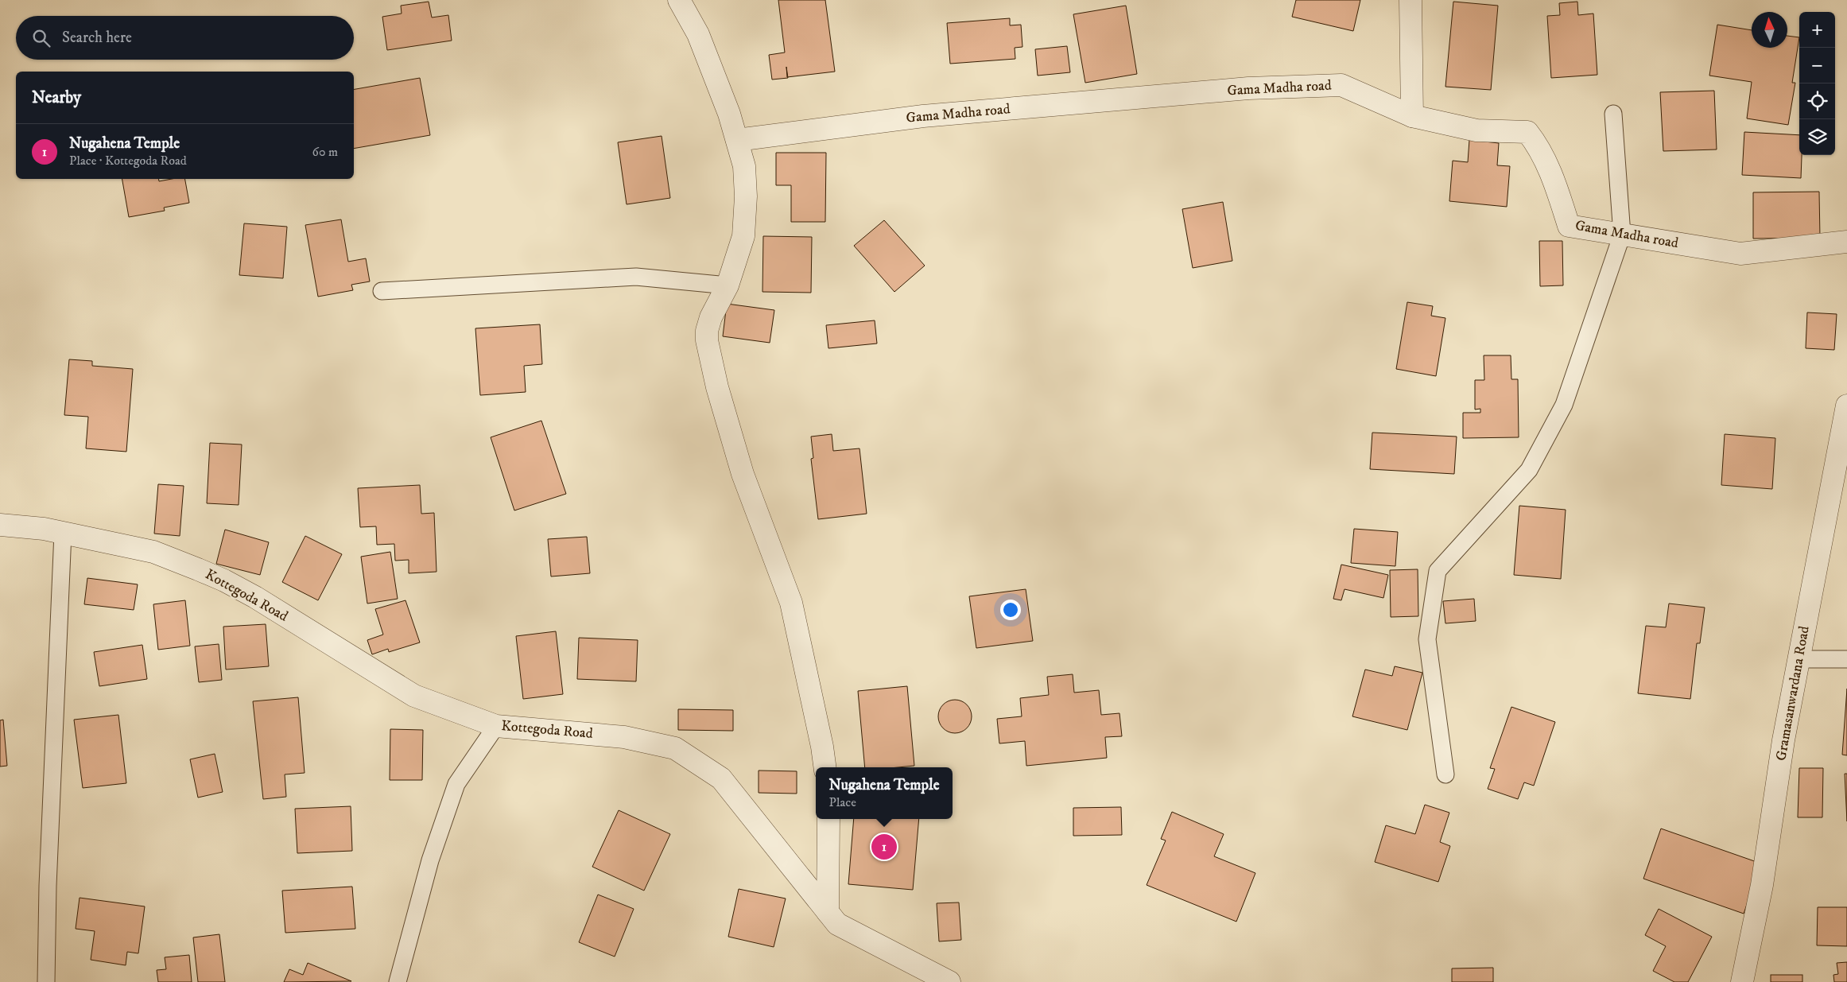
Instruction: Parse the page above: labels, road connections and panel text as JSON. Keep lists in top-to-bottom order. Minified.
{"streets":{"street":["Gama Madha road","Kottegoda Road","Gramasanwardana Road"]},"north":"top","page":{"map_buttons":["+","−"],"search":"Search here","heading":"Nearby","list":[{"mark":"1","name":"Nugahena Temple","note":"Place · Kottegoda Road","value":"60 m"}],"popup":["Nugahena Temple","Place"],"pins":"1"}}
